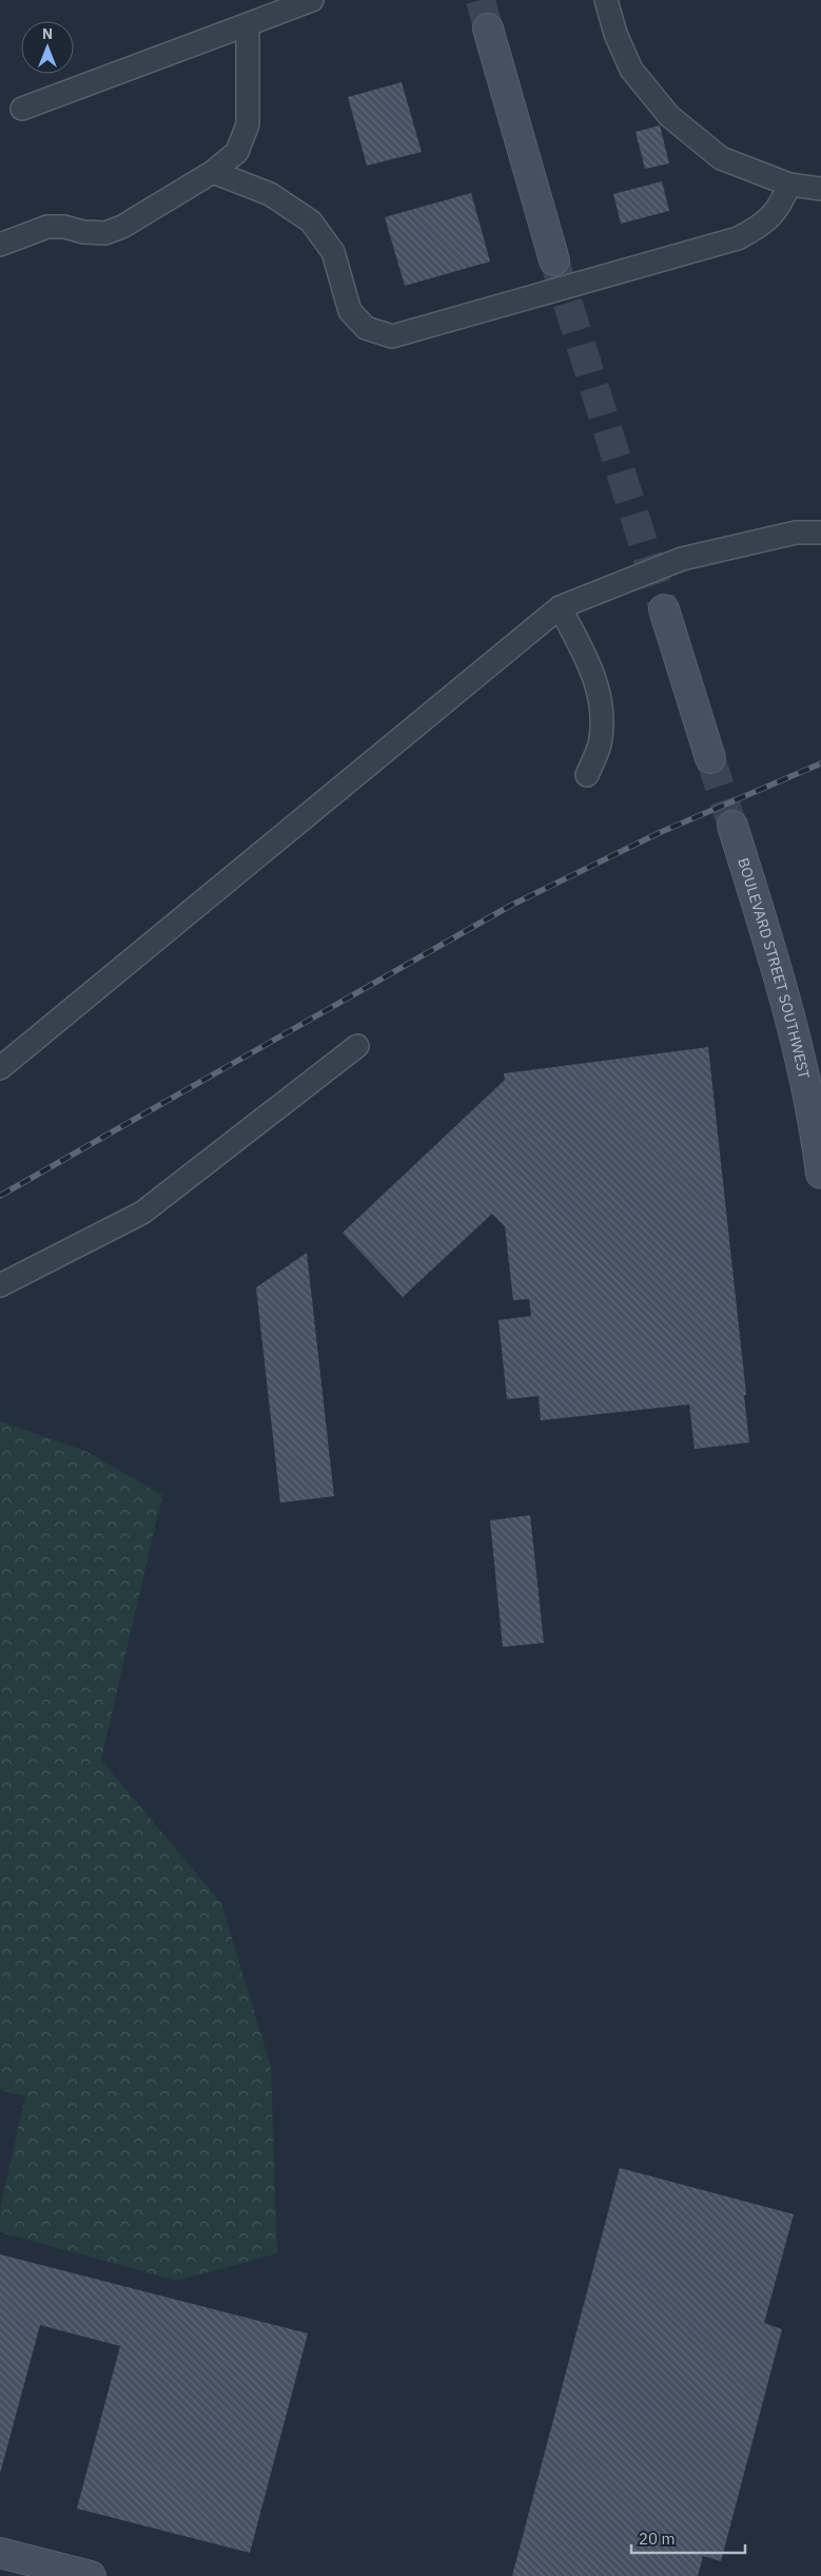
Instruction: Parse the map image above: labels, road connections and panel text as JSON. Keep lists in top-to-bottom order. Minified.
{"streets":{"main road":["BOULEVARD STREET SOUTHWEST"]},"scale_bar":"20 m","north":"top"}
